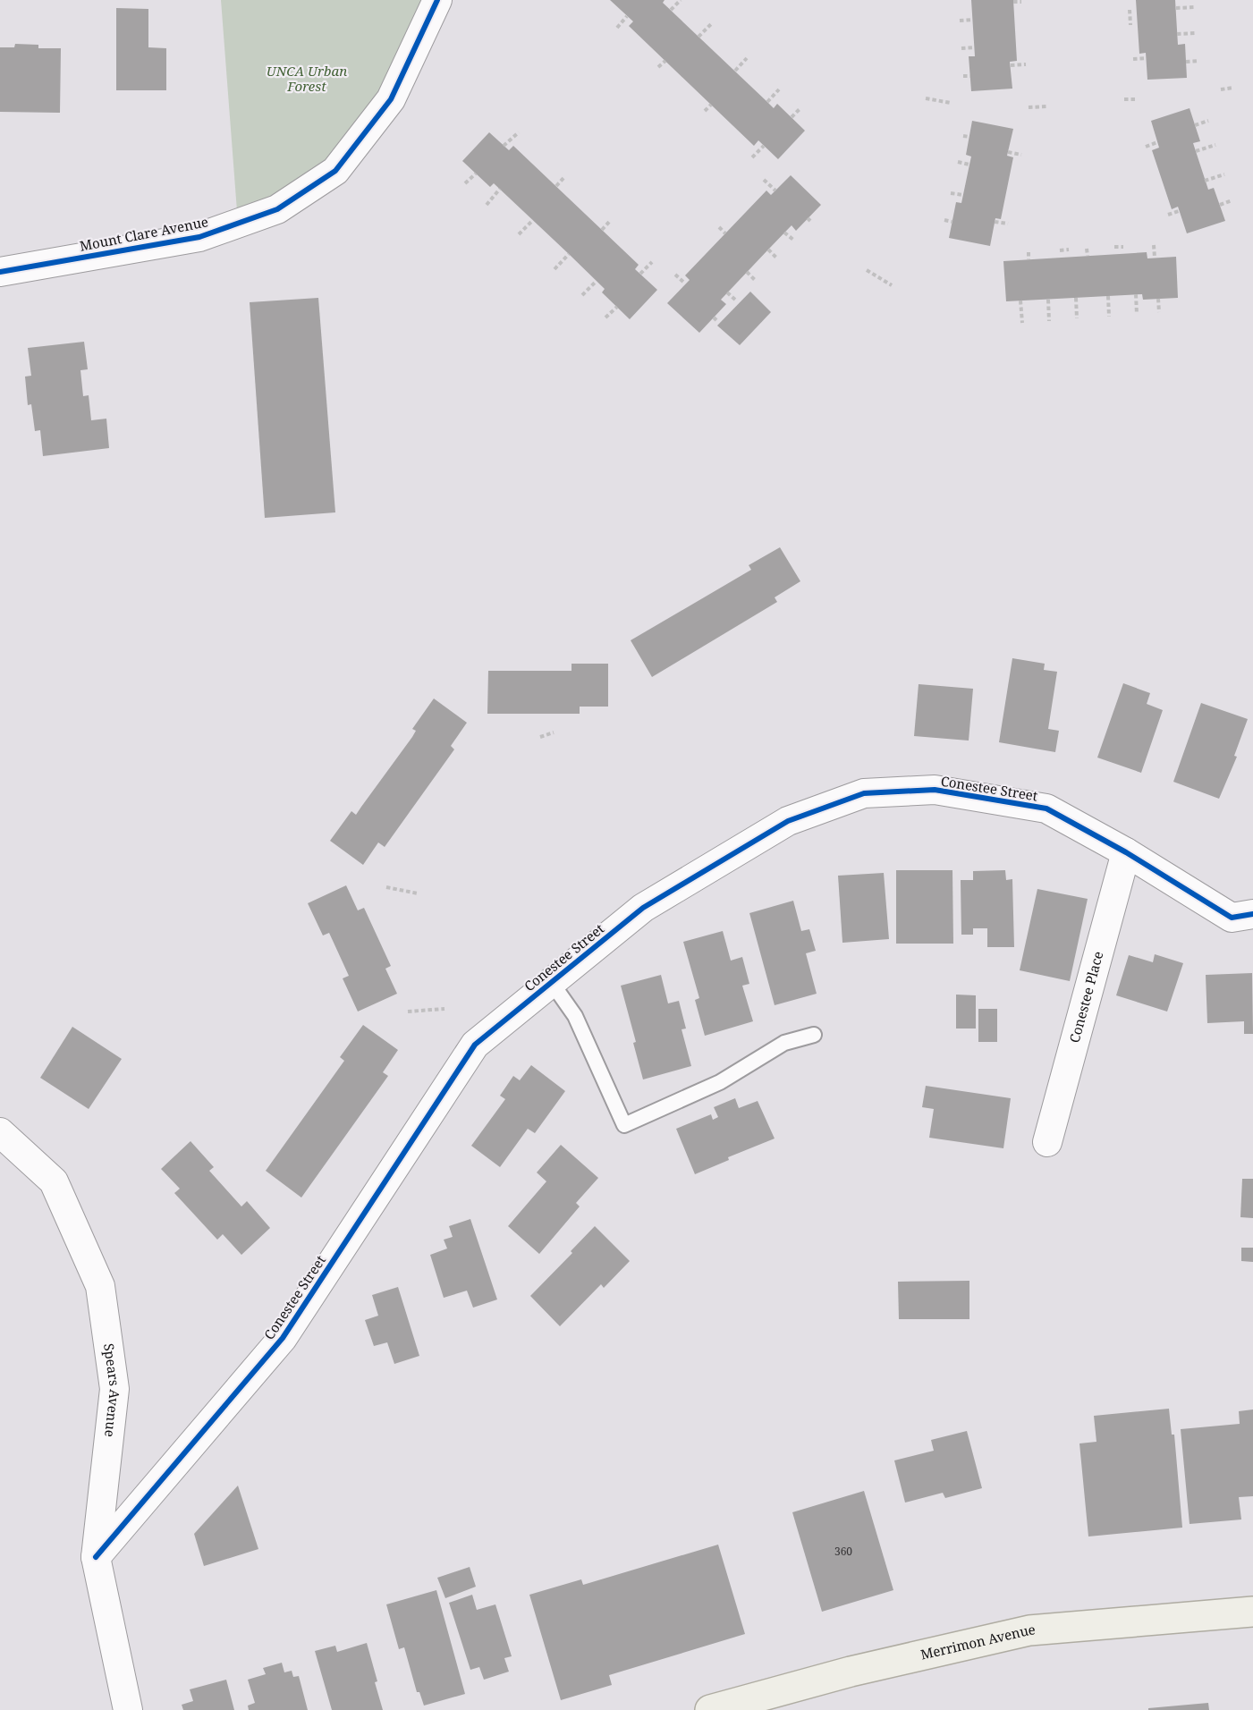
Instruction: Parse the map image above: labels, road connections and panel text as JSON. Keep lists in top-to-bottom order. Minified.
{"streets":{"main road":["Merrimon Avenue"],"street":["Mount Clare Avenue","Conestee Street","Conestee Place","Spears Avenue"]},"crossings":[["Conestee Street","Conestee Place"],["Conestee Street","Spears Avenue"]],"parks":["UNCA Urban Forest"],"house_numbers":["360"]}
